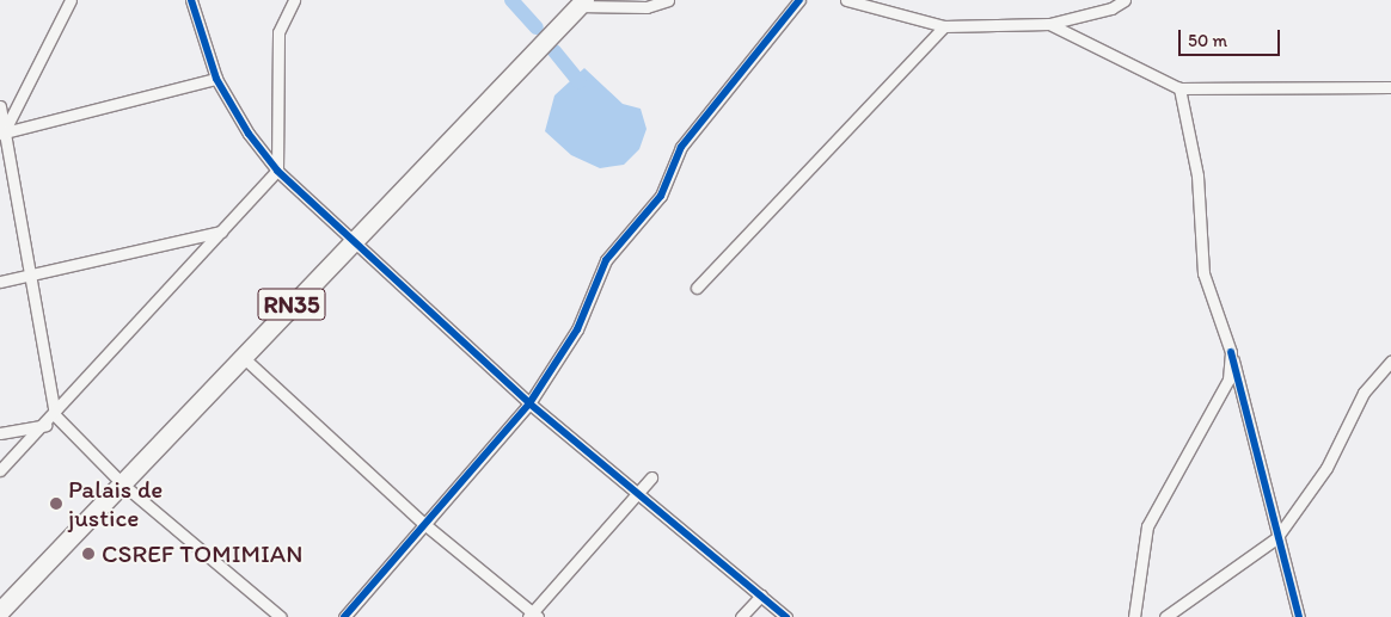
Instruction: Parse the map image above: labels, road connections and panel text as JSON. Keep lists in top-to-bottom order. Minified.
{"streets":{"main road":["RN35"]},"places":["Palais de justice","CSREF TOMIMIAN"],"scale_bar":"50 m"}
